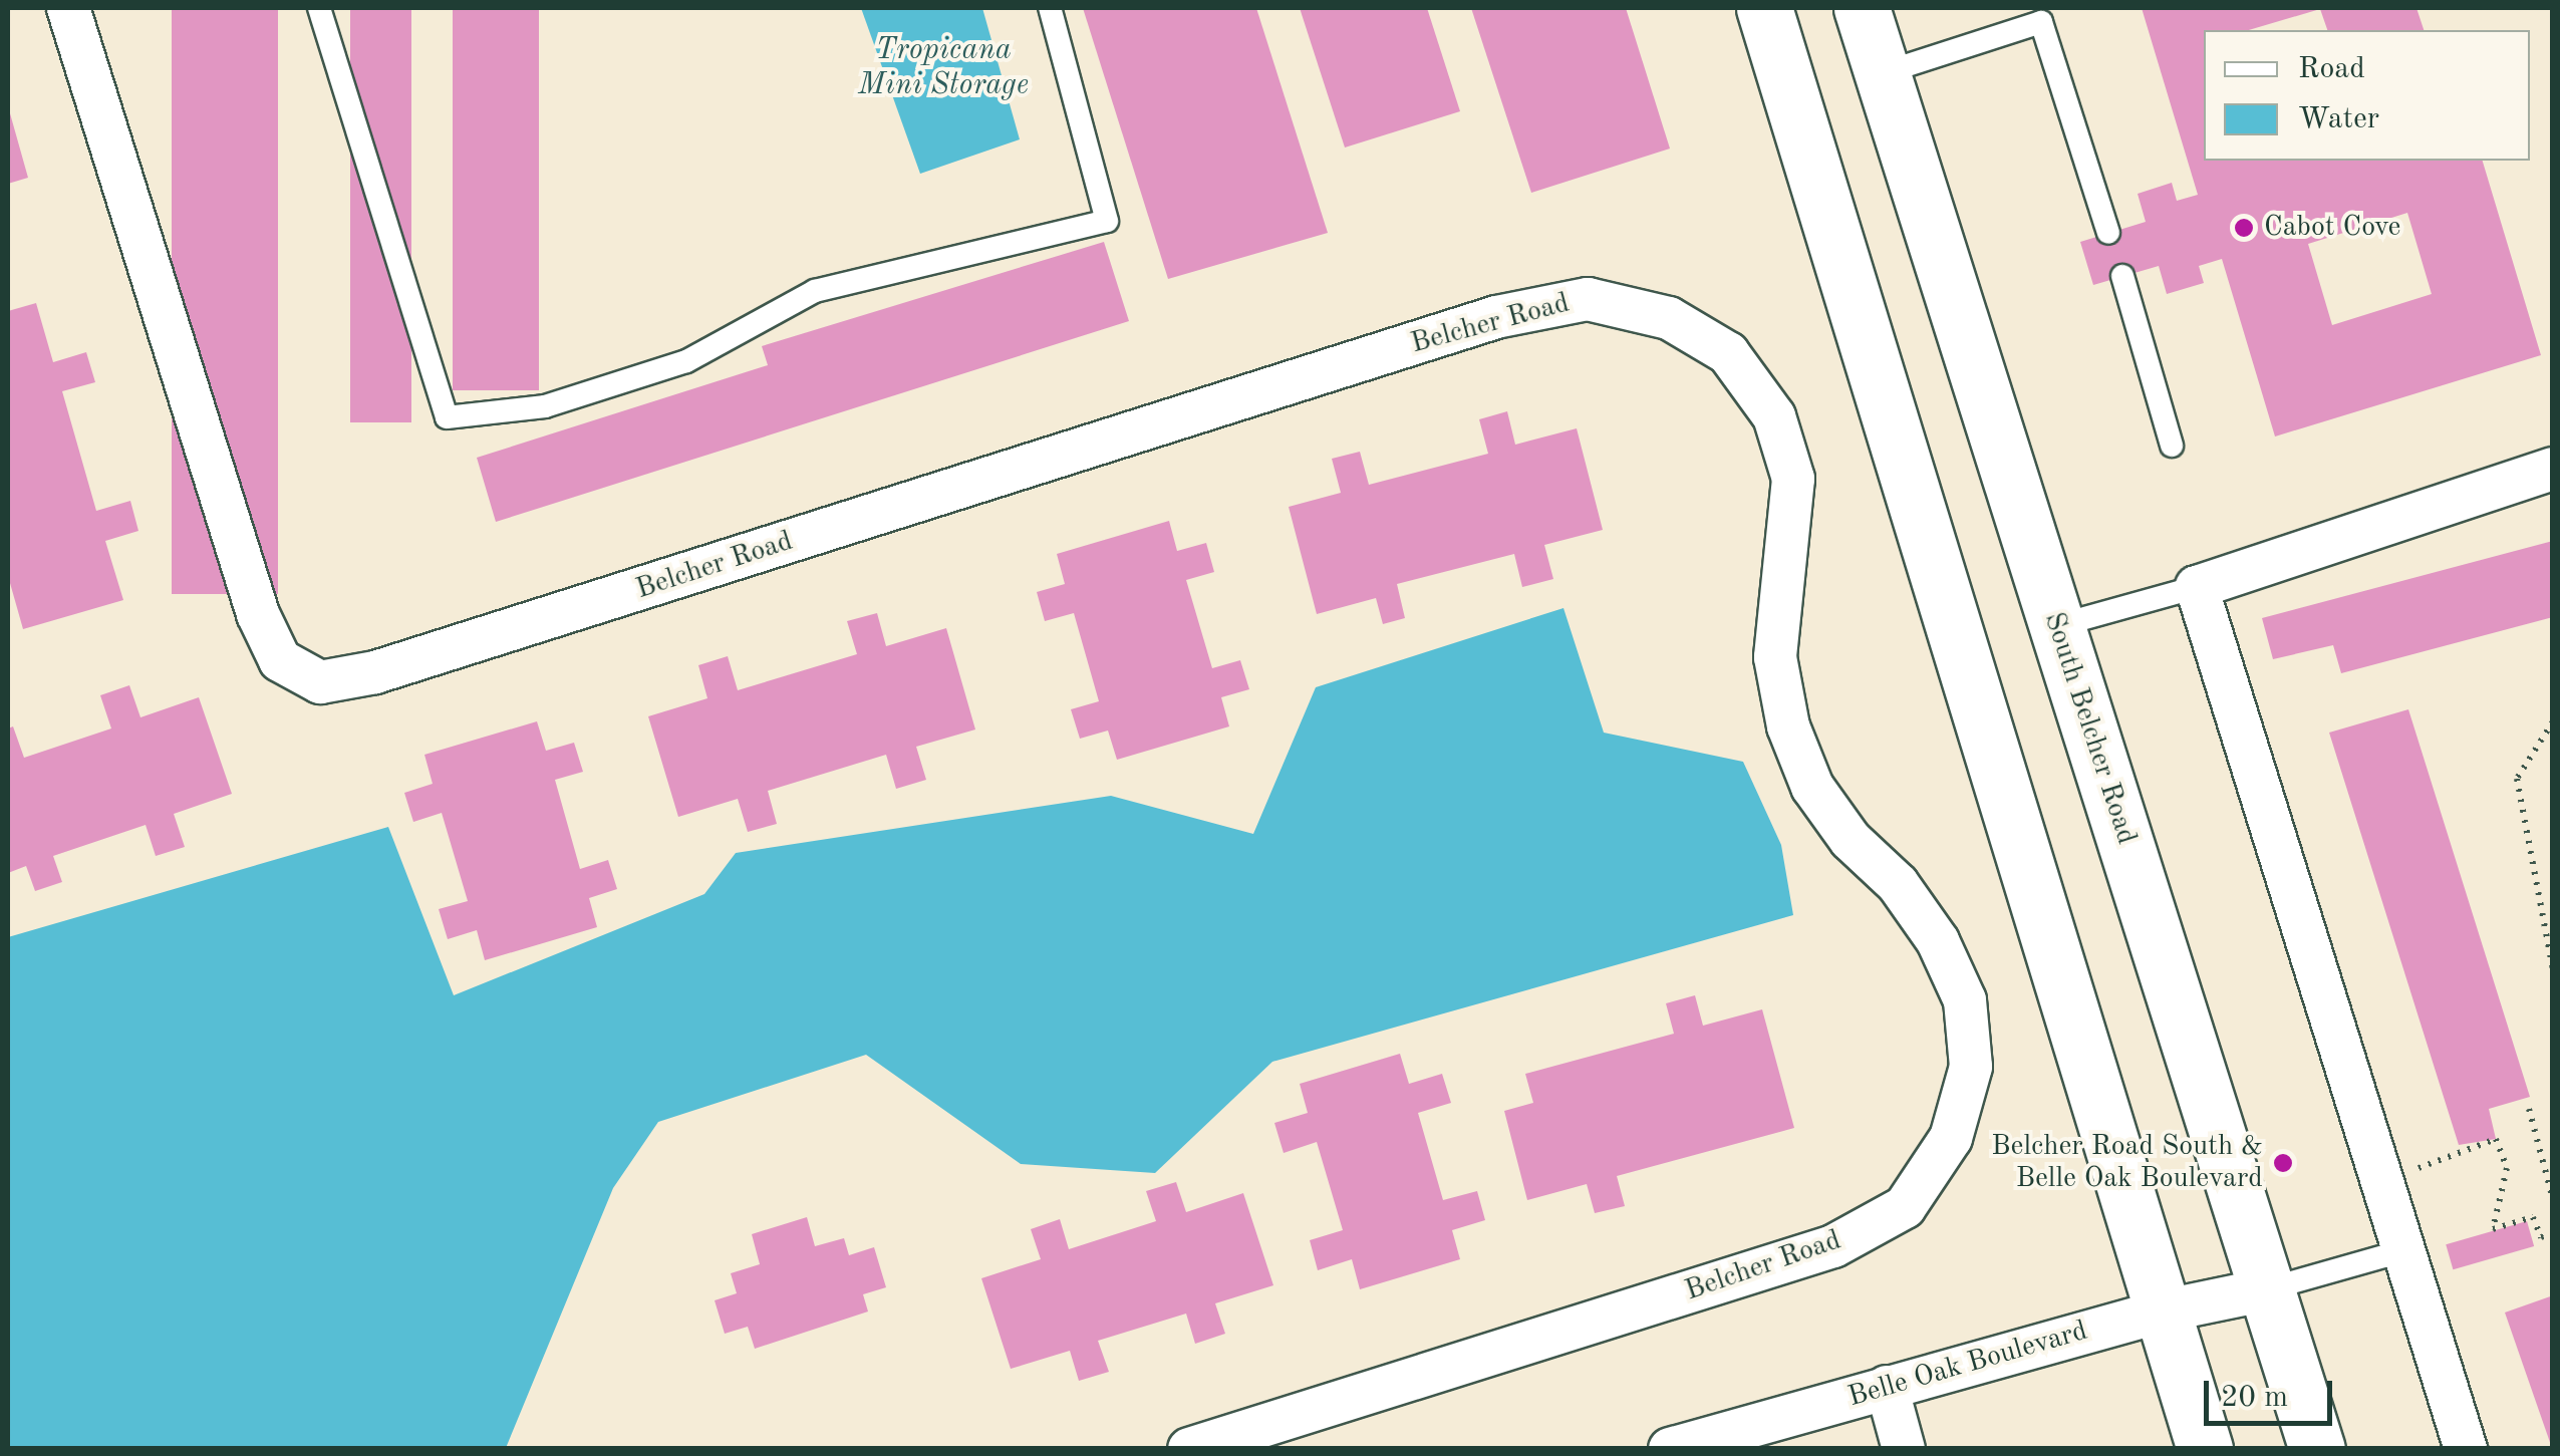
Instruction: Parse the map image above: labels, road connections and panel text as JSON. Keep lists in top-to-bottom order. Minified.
{"streets":{"main road":["South Belcher Road"],"street":["Belcher Road","Belle Oak Boulevard"]},"crossings":[["South Belcher Road","Belle Oak Boulevard"]],"water":["Tropicana Mini Storage"],"places":["Cabot Cove","Belcher Road South & Belle Oak Boulevard"],"legend":["Road","Water"],"scale_bar":"20 m"}
